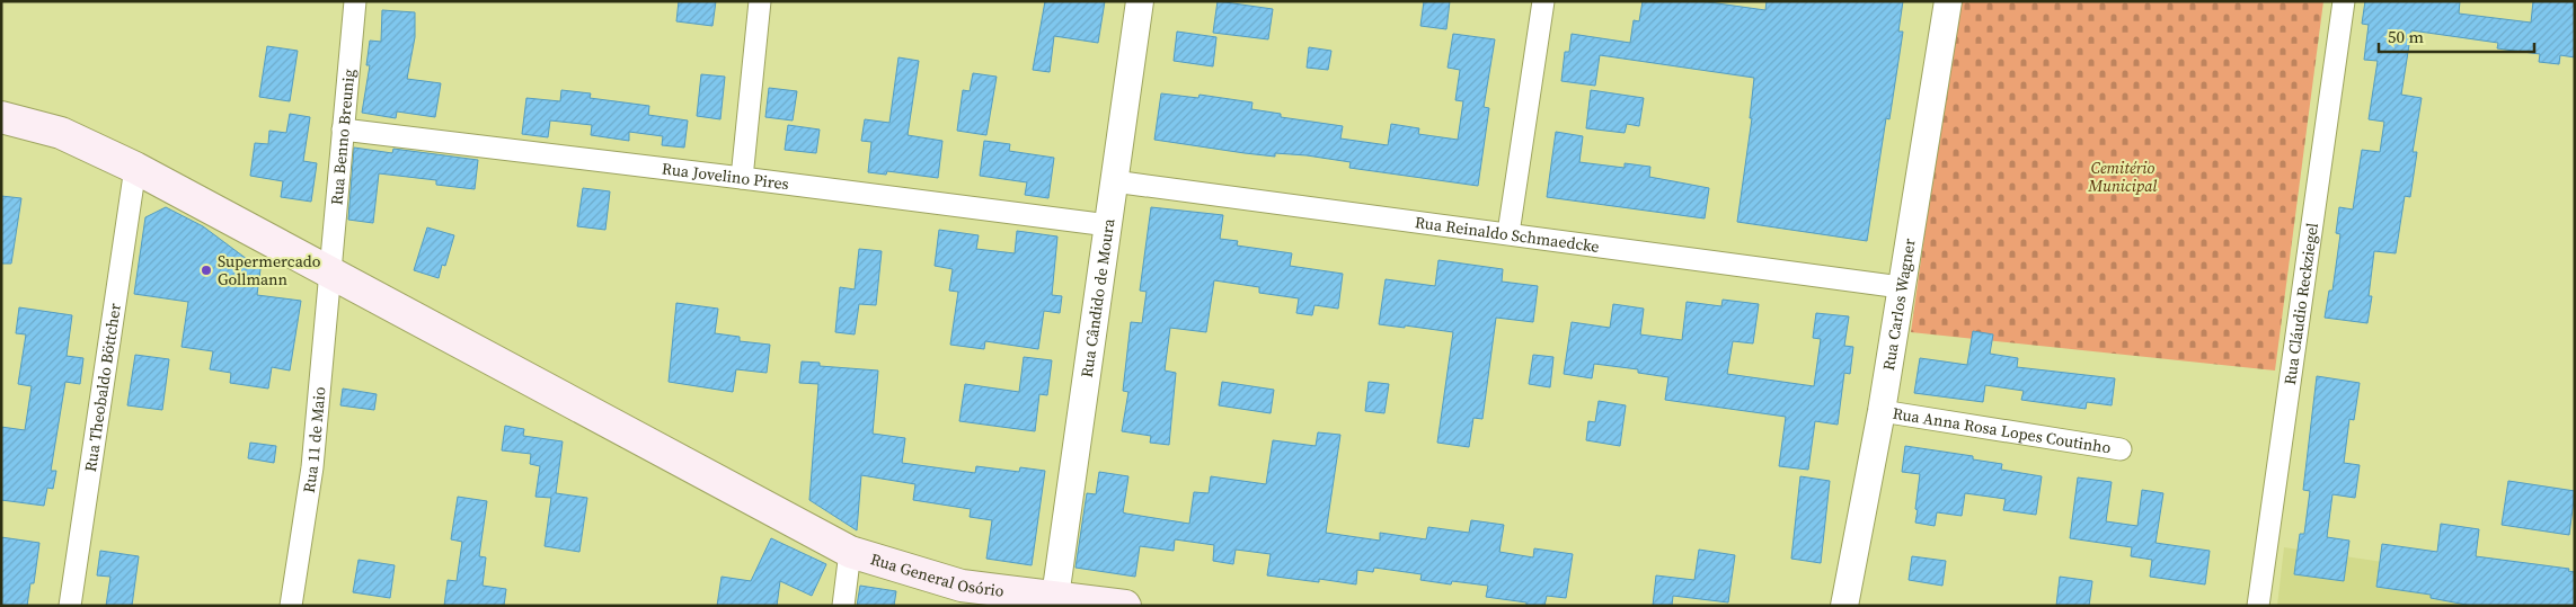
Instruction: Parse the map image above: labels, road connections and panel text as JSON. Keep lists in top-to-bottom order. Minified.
{"streets":{"main road":["Rua General Osório"],"street":["Rua Benno Breunig","Rua Jovelino Pires","Rua Reinaldo Schmaedcke","Rua Cândido de Moura","Rua Carlos Wagner","Rua Cláudio Reckziegel","Rua Theobaldo Böttcher","Rua Anna Rosa Lopes Coutinho","Rua 11 de Maio"]},"crossings":[["Rua Benno Breunig","Rua Jovelino Pires"],["Rua Benno Breunig","Rua 11 de Maio"],["Rua Benno Breunig","Rua General Osório"],["Rua Jovelino Pires","Rua Cândido de Moura"],["Rua Reinaldo Schmaedcke","Rua Cândido de Moura"],["Rua Reinaldo Schmaedcke","Rua Carlos Wagner"],["Rua Cândido de Moura","Rua General Osório"],["Rua Carlos Wagner","Rua Anna Rosa Lopes Coutinho"],["Rua Theobaldo Böttcher","Rua General Osório"],["Rua 11 de Maio","Rua General Osório"]],"parks":["Cemitério Municipal"],"places":["Supermercado Gollmann"],"scale_bar":"50 m"}
